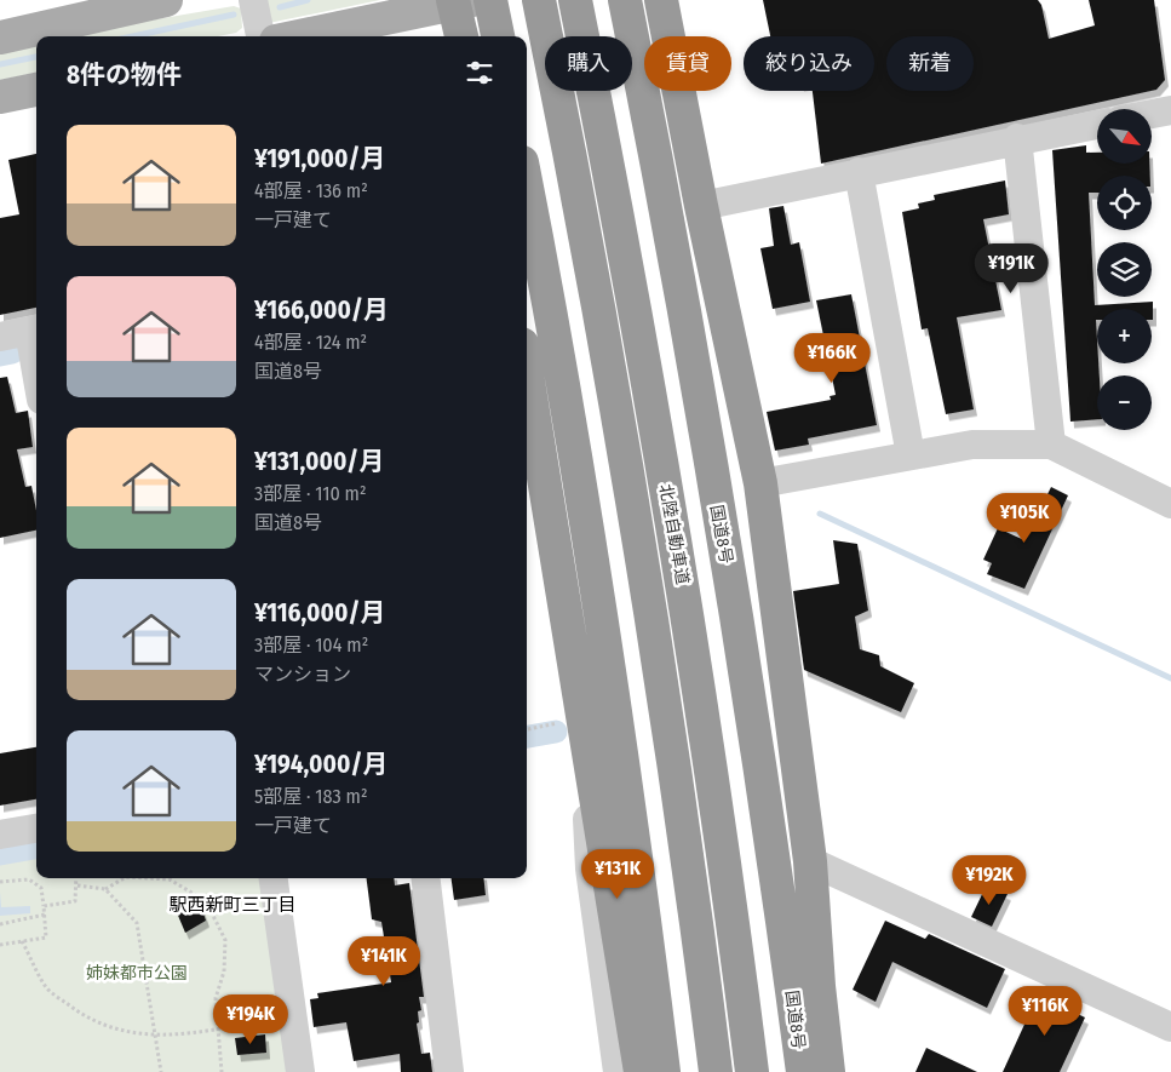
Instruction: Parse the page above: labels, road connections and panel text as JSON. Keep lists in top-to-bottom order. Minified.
{"streets":{"highway":["北陸自動車道","国道8号"]},"districts":["駅西新町三丁目"],"parks":["姉妹都市公園"],"north":"bottom right","page":{"chip":["購入","賃貸","絞り込み","新着"],"heading":"8件の物件","map_buttons":["+","−"],"list":[{"name":"¥191,000/月","note":"4部屋 · 136 m² · 一戸建て"},{"name":"¥166,000/月","note":"4部屋 · 124 m² · 国道8号"},{"name":"¥131,000/月","note":"3部屋 · 110 m² · 国道8号"},{"name":"¥116,000/月","note":"3部屋 · 104 m² · マンション"},{"name":"¥194,000/月","note":"5部屋 · 183 m² · 一戸建て"}],"price":["¥191K","¥166K","¥105K","¥131K","¥192K","¥141K","¥116K","¥194K"]}}
